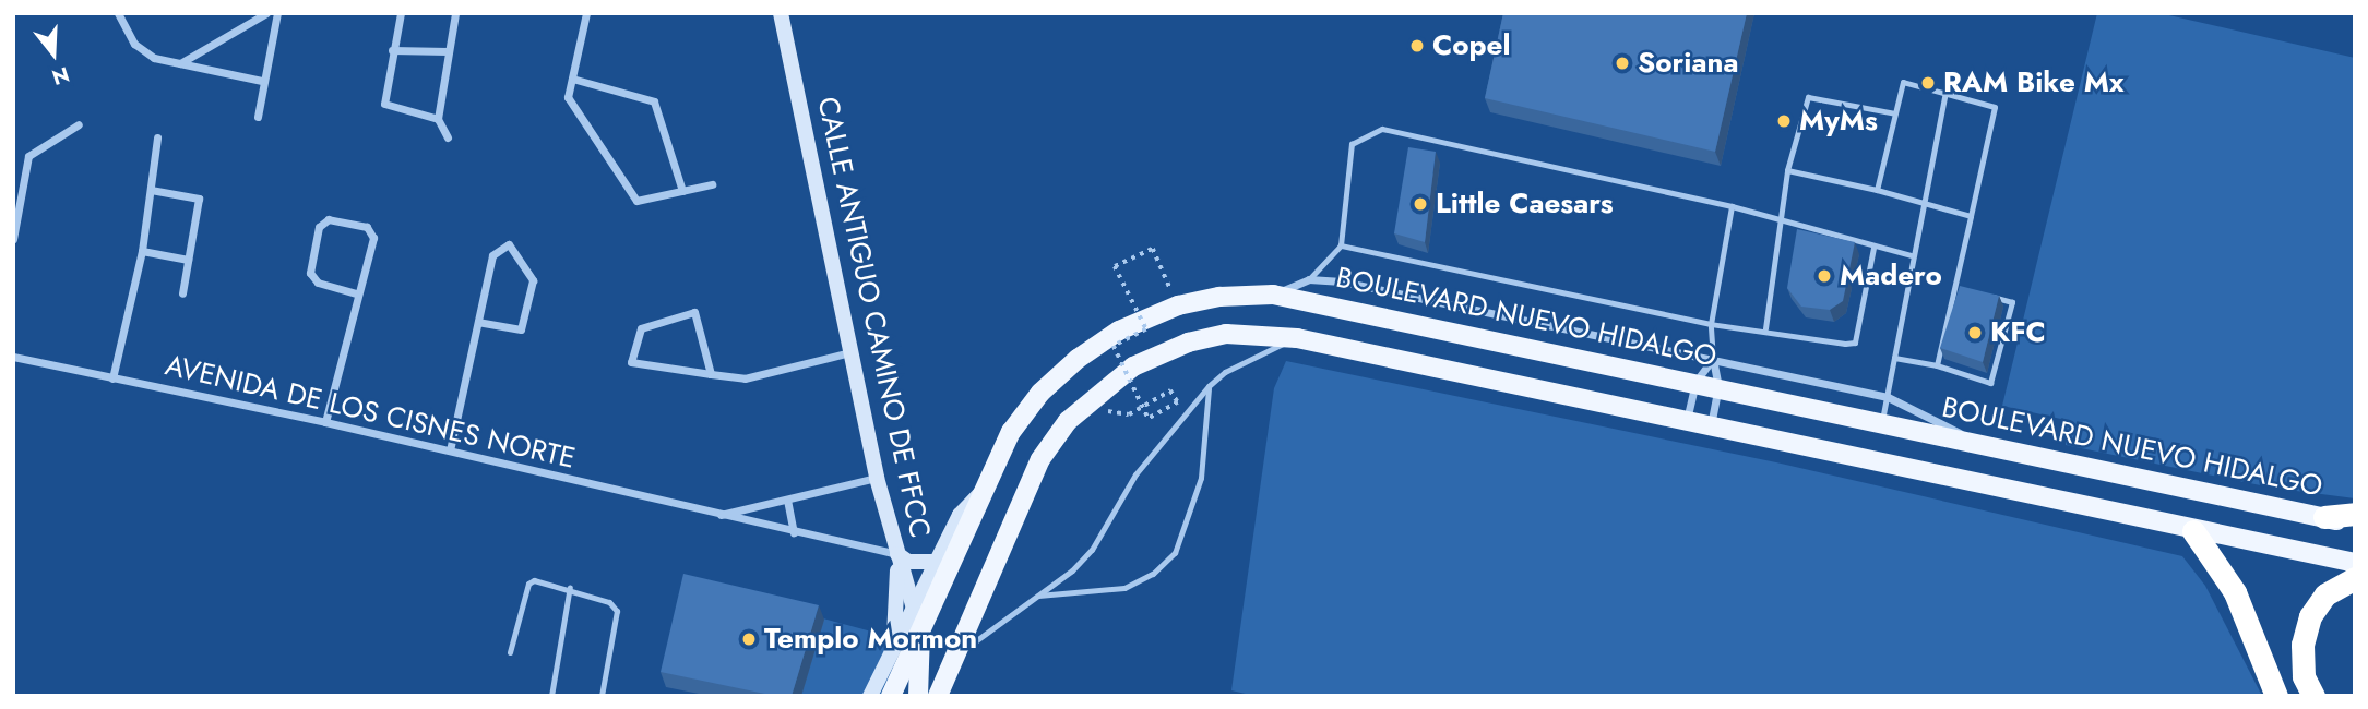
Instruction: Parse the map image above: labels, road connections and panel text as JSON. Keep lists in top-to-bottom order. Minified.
{"streets":{"main road":["CALLE ANTIGUO CAMINO DE FFCC","BOULEVARD NUEVO HIDALGO"],"street":["AVENIDA DE LOS CISNES NORTE"]},"crossings":[["CALLE ANTIGUO CAMINO DE FFCC","BOULEVARD NUEVO HIDALGO"],["CALLE ANTIGUO CAMINO DE FFCC","AVENIDA DE LOS CISNES NORTE"]],"places":["Copel","Soriana","RAM Bike Mx","MyMs","Little Caesars","Madero","KFC","Templo Mormon"],"north":"bottom"}
